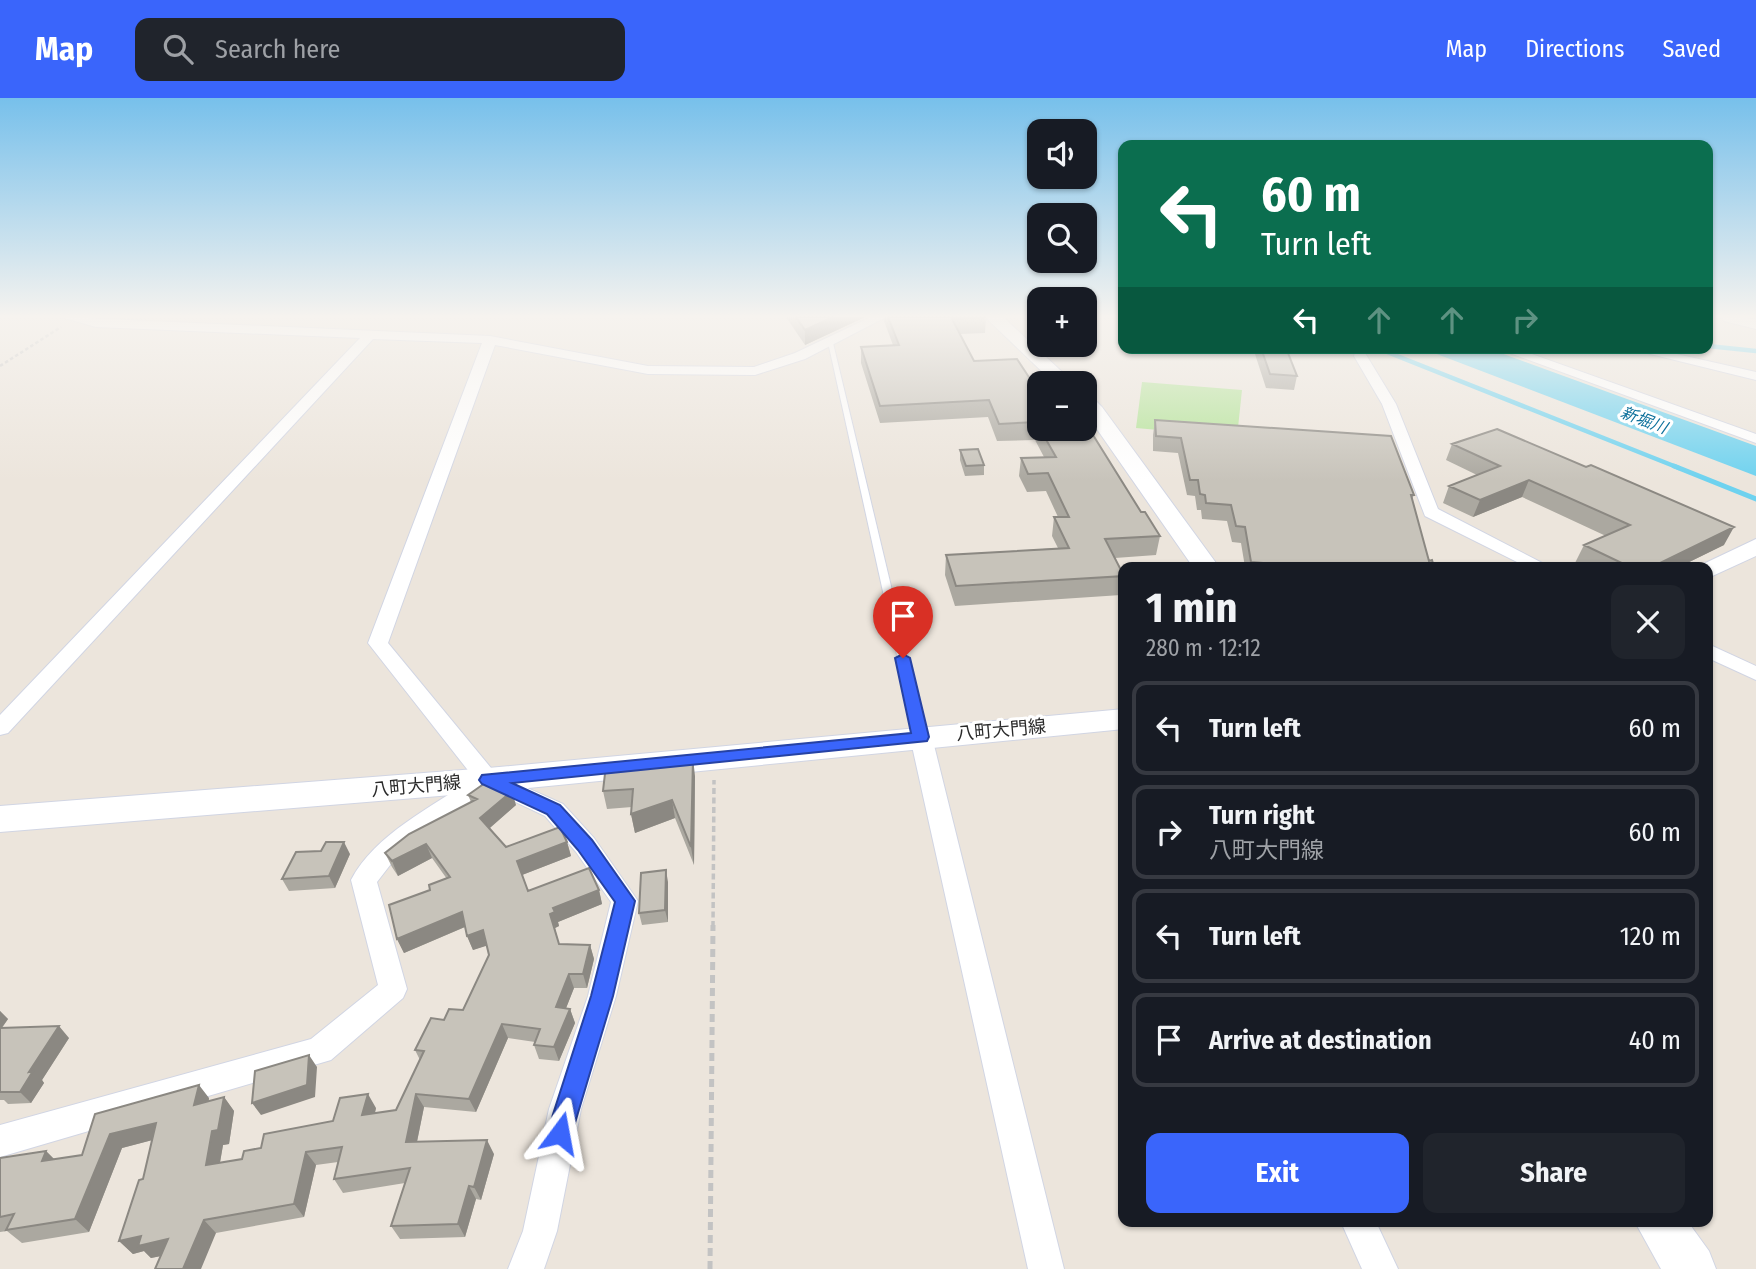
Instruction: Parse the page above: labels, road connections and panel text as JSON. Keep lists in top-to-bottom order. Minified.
{"streets":{"main road":["八町大門線"]},"water":["新堀川"],"page":{"header":"Map","search":"Search here","nav":["Map","Directions","Saved"],"map_buttons":["+","−"],"turn":["60 m","Turn left"],"heading":["1 min","280 m · 12:12"],"list":[{"name":"Turn left","value":"60 m"},{"name":"Turn right","note":"八町大門線","value":"60 m"},{"name":"Turn left","value":"120 m"},{"name":"Arrive at destination","value":"40 m"}],"buttons":["Exit","Share"]}}
